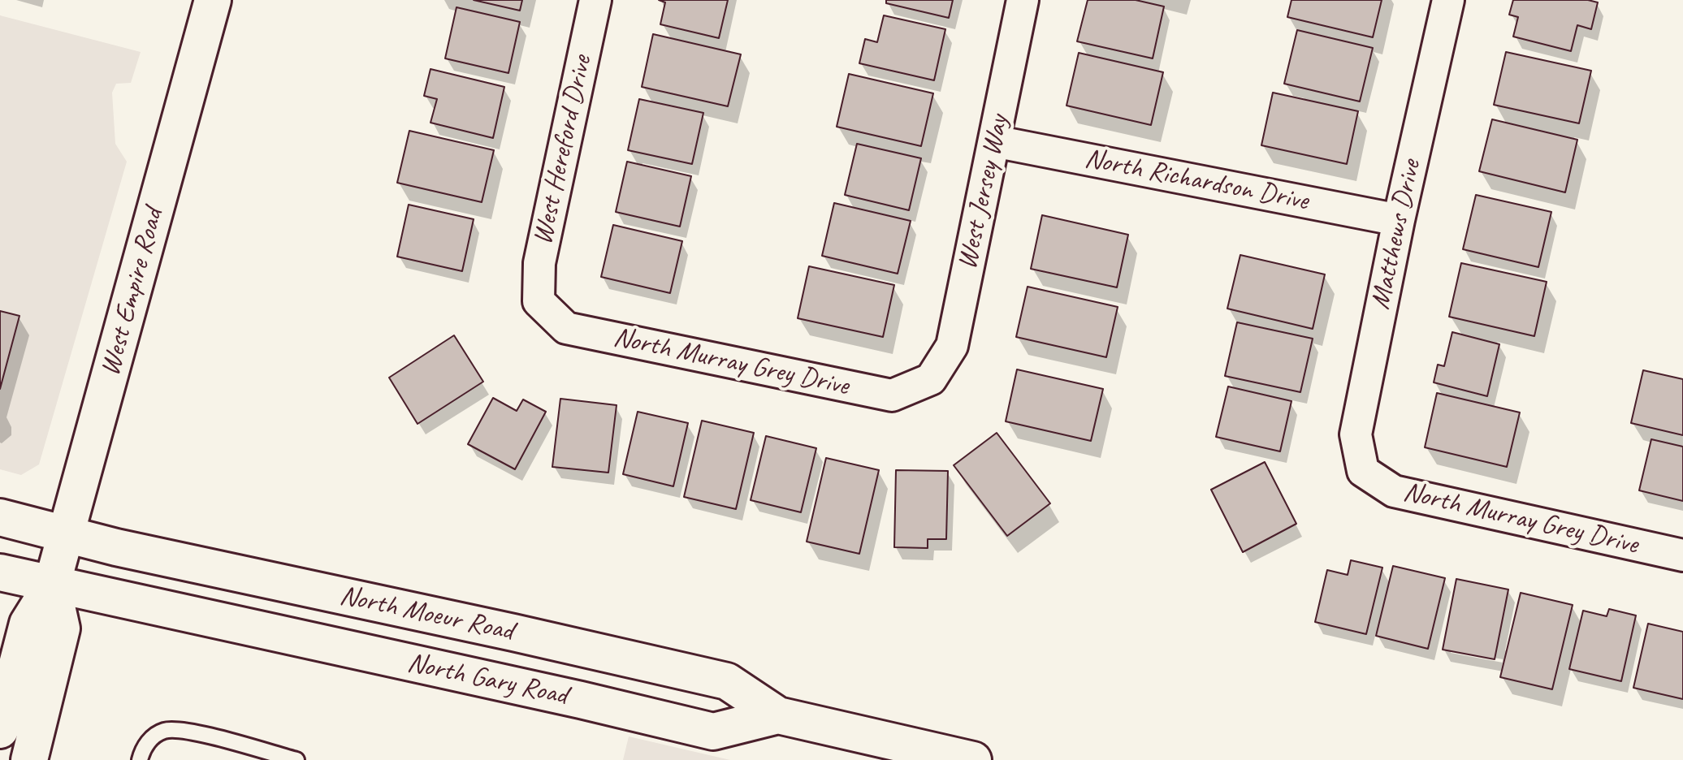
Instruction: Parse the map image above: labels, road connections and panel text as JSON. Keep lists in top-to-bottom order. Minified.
{"streets":{"main road":["West Empire Road","North Moeur Road","North Gary Road"],"street":["West Hereford Drive","North Richardson Drive","West Jersey Way","Matthews Drive","North Murray Grey Drive"]},"crossings":[["West Hereford Drive","North Murray Grey Drive"],["North Richardson Drive","West Jersey Way"],["North Richardson Drive","Matthews Drive"],["West Jersey Way","North Murray Grey Drive"],["Matthews Drive","North Murray Grey Drive"],["West Empire Road","North Moeur Road"],["West Empire Road","North Gary Road"],["North Moeur Road","North Gary Road"]]}
